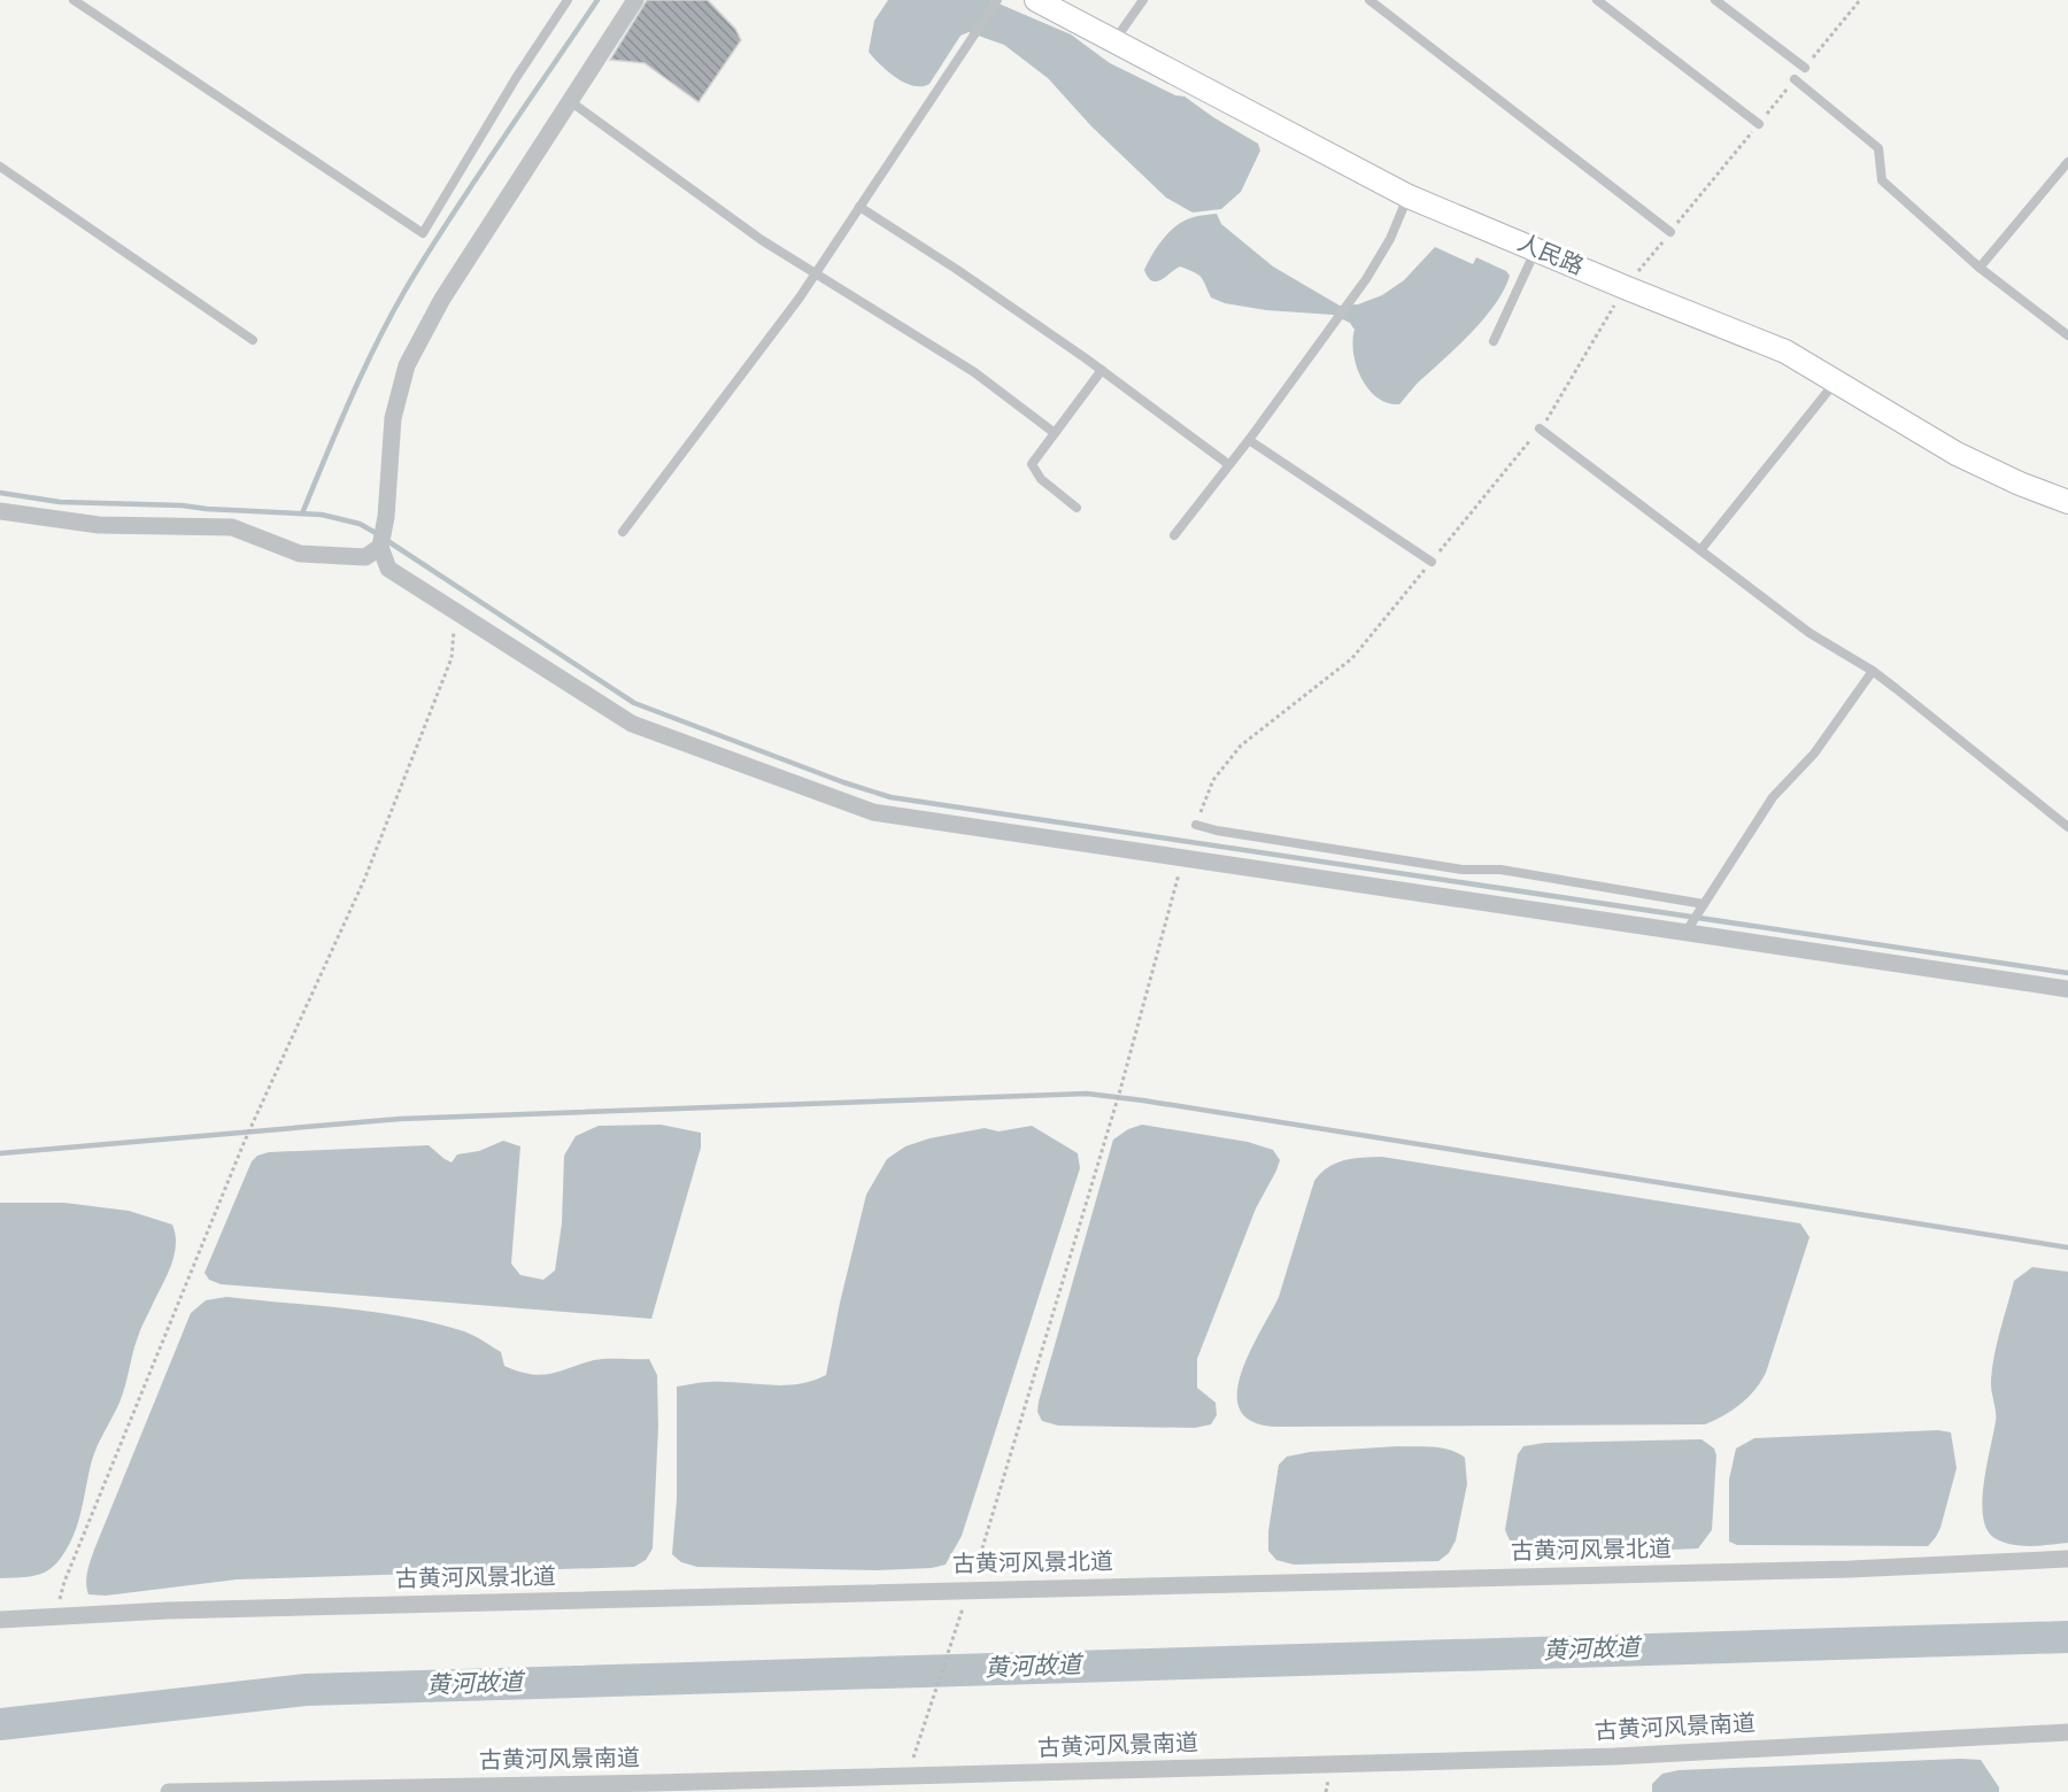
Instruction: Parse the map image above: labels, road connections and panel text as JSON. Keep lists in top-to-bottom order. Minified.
{"streets":{"street":["人民路","古黄河风景北道","古黄河风景南道"]},"water":["黄河故道"]}
